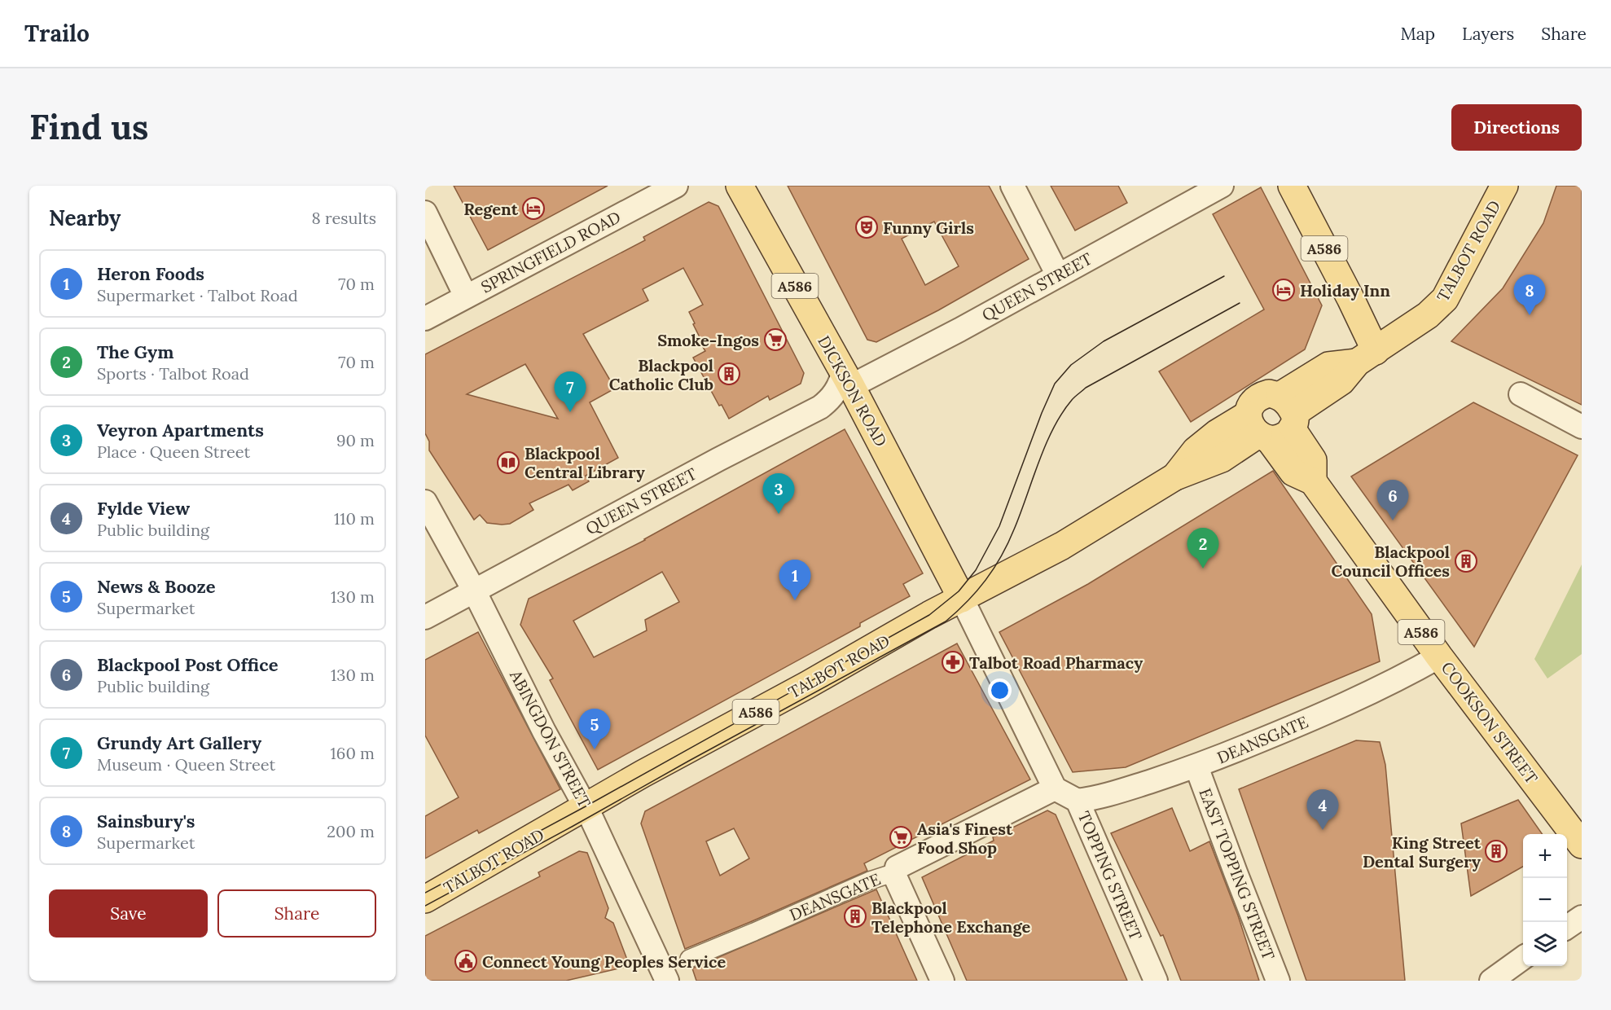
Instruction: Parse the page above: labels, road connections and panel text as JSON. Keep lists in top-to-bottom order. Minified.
{"streets":{"main road":["A586","TALBOT ROAD","DICKSON ROAD","COOKSON STREET"],"street":["SPRINGFIELD ROAD","QUEEN STREET","ABINGDON STREET","DEANSGATE","EAST TOPPING STREET","TOPPING STREET"]},"crossings":[["A586","TALBOT ROAD"],["TALBOT ROAD","DICKSON ROAD"],["TALBOT ROAD","COOKSON STREET"],["TALBOT ROAD","ABINGDON STREET"],["QUEEN STREET","DICKSON ROAD"],["QUEEN STREET","ABINGDON STREET"],["COOKSON STREET","DEANSGATE"],["DEANSGATE","EAST TOPPING STREET"],["DEANSGATE","TOPPING STREET"]],"places":{"hotel":["Regent","Holiday Inn"],"theatre":["Funny Girls"],"supermarket":["Smoke-Ingos","Asia's Finest Food Shop"],"building":["Blackpool Catholic Club","Blackpool Council Offices","King Street Dental Surgery","Blackpool Telephone Exchange"],"library":["Blackpool Central Library"],"pharmacy":["Talbot Road Pharmacy"],"public building":["Connect Young Peoples Service"]},"page":{"header":"Trailo","nav":["Map","Layers","Share"],"buttons":["Directions",["Save","Share"]],"title":"Find us","heading":["Nearby","8 results"],"list":[{"mark":"1","name":"Heron Foods","note":"Supermarket · Talbot Road","value":"70 m"},{"mark":"2","name":"The Gym","note":"Sports · Talbot Road","value":"70 m"},{"mark":"3","name":"Veyron Apartments","note":"Place · Queen Street","value":"90 m"},{"mark":"4","name":"Fylde View","note":"Public building","value":"110 m"},{"mark":"5","name":"News & Booze","note":"Supermarket","value":"130 m"},{"mark":"6","name":"Blackpool Post Office","note":"Public building","value":"130 m"},{"mark":"7","name":"Grundy Art Gallery","note":"Museum · Queen Street","value":"160 m"},{"mark":"8","name":"Sainsbury's","note":"Supermarket","value":"200 m"}],"pins":["8","7","3","6","2","1","5","4"],"map_buttons":["+","−"]}}
